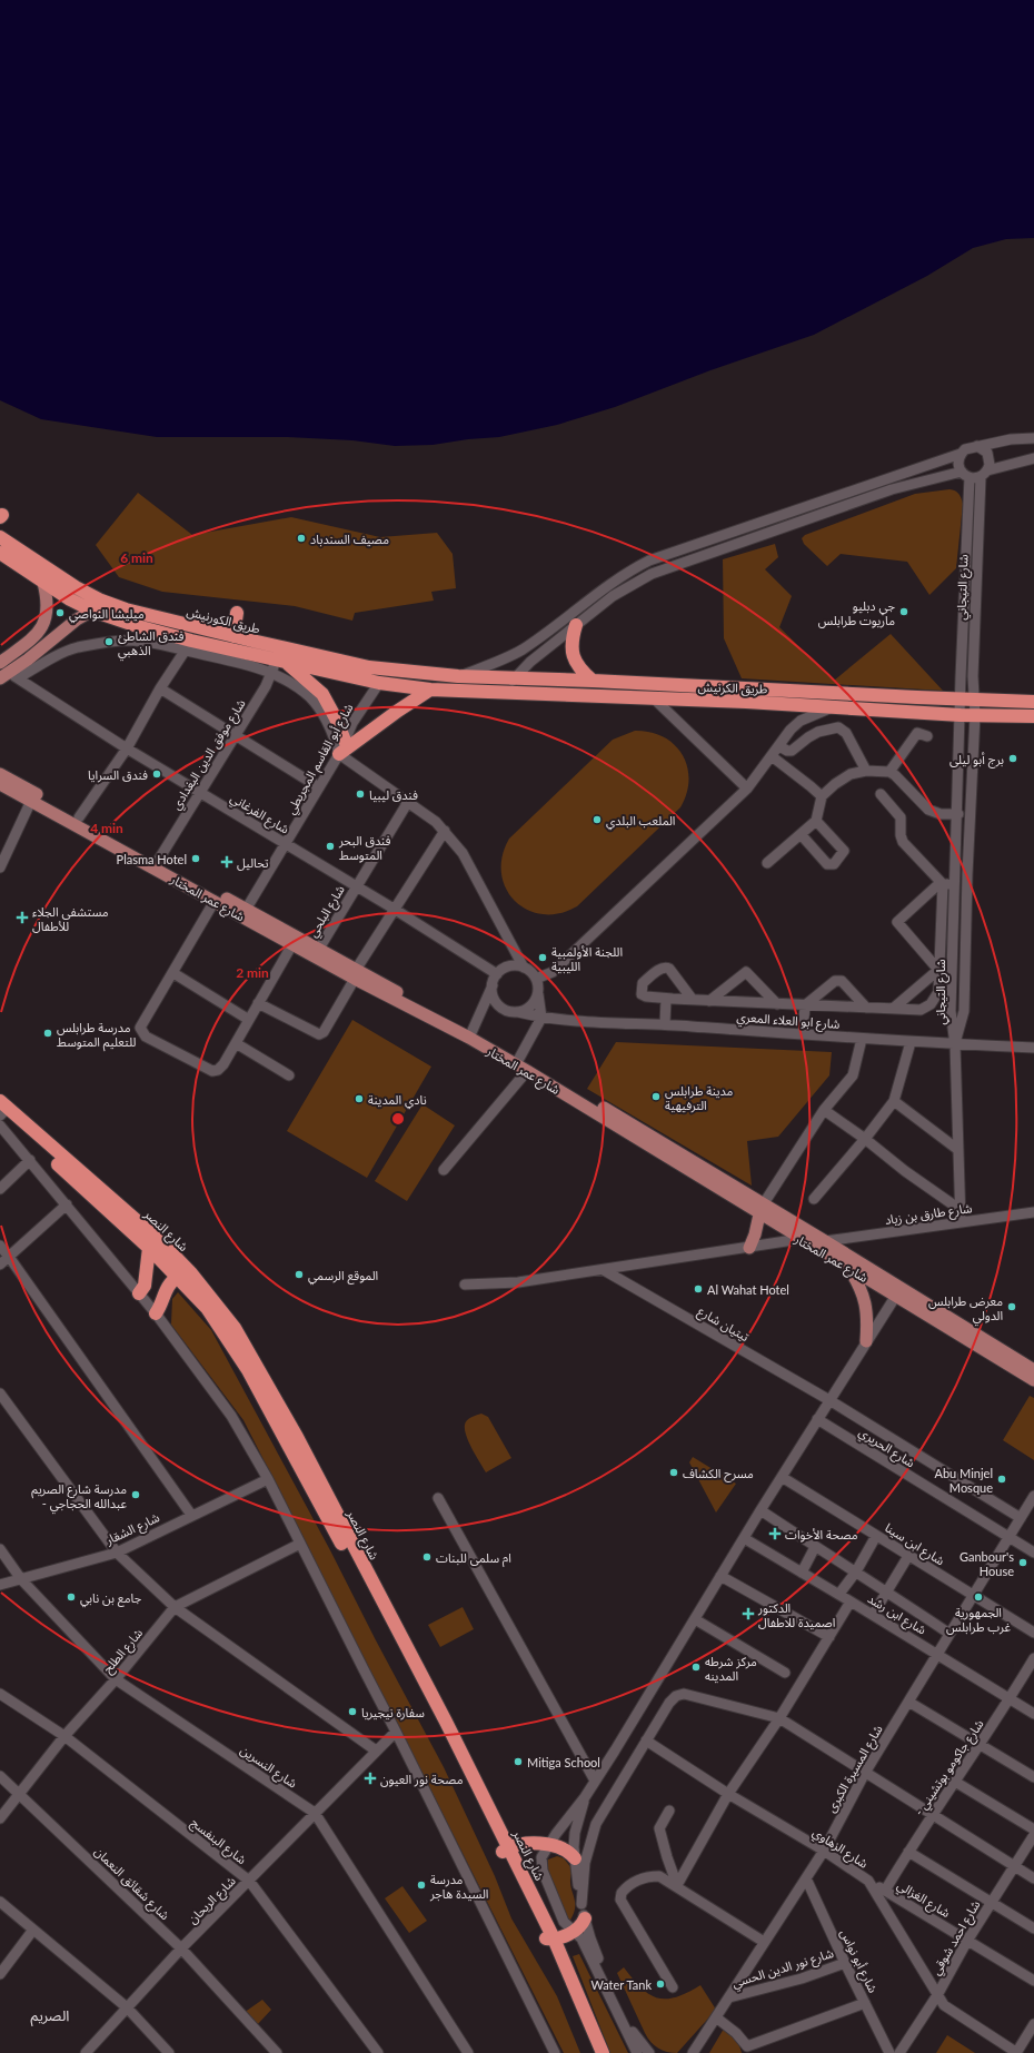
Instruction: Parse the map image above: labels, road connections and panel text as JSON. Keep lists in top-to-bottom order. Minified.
{"streets":{"highway":["طريق الكورنيش","طريق الكرنيش","شارع النصر"],"main road":["شارع عمر المختار"],"street":["شارع التيجاني","شارع موفق الدين البغدادي","شارع أبو القاسم المجريطي","شارع الفرغاني","شارع البلحي","شارع ابو العلاء المعري","شارع طارق بن زياد","تيتيان شارع","شارع الحريري","شارع الشقار","شارع ابن سينا","شارع ابن رشد","شارع الطلح","شارع النسرين","- شارع جاكومو بوتشيني","شارع المسيرة الكبرى","شارع البنفسج","شارع الزهاوي","شارع شقائق النعمان","شارع الغزالي","شارع الريحان","شارع احمد شوقي","شارع أبو نواس","شارع نور الدين الحسي"]},"crossings":[["شارع التيجاني","طريق الكرنيش"],["شارع التيجاني","شارع ابو العلاء المعري"],["طريق الكورنيش","طريق الكرنيش"],["شارع موفق الدين البغدادي","شارع الفرغاني"],["شارع موفق الدين البغدادي","شارع عمر المختار"],["شارع أبو القاسم المجريطي","شارع الفرغاني"],["شارع أبو القاسم المجريطي","شارع عمر المختار"],["شارع الفرغاني","شارع البلحي"],["شارع الفرغاني","شارع ابو العلاء المعري"],["شارع عمر المختار","شارع البلحي"],["شارع عمر المختار","شارع طارق بن زياد"],["تيتيان شارع","شارع المسيرة الكبرى"],["شارع الحريري","شارع المسيرة الكبرى"],["شارع الشقار","شارع النسرين"],["شارع ابن سينا","شارع المسيرة الكبرى"],["شارع ابن رشد","- شارع جاكومو بوتشيني"],["شارع ابن رشد","شارع المسيرة الكبرى"],["شارع الطلح","شارع النسرين"],["شارع الطلح","شارع البنفسج"],["شارع الطلح","شارع شقائق النعمان"],["شارع النسرين","شارع الريحان"],["- شارع جاكومو بوتشيني","شارع الغزالي"],["شارع المسيرة الكبرى","شارع الزهاوي"],["شارع المسيرة الكبرى","شارع أبو نواس"],["شارع المسيرة الكبرى","شارع نور الدين الحسي"],["شارع البنفسج","شارع الريحان"],["شارع الزهاوي","شارع الغزالي"],["شارع الزهاوي","شارع احمد شوقي"],["شارع شقائق النعمان","شارع الريحان"],["شارع الغزالي","شارع احمد شوقي"],["شارع أبو نواس","شارع نور الدين الحسي"]],"districts":["الصريم"],"places":{"other":["مصيف السندباد","جي دبليو ماريوت طرابلس","ميليشا النواصي","فندق الشاطئ الذهبي","برج أبو ليلى","فندق السرايا","فندق ليبيا","الملعب البلدي","فندق البحر المتوسط","Plasma Hotel","اللجنة الأولمبية الليبية","مدرسة طرابلس للتعليم المتوسط","مدينة طرابلس الترفيهية","نادي المدينة","الموقع الرسمي","Al Wahat Hotel","معرض طرابلس الدولي","مسرح الكشاف","Abu Minjel Mosque","مدرسة شارع الصريم - عبدالله الحجاجي","ام سلمى للبنات","Ganbour's House","جامع بن نابي","الجمهورية غرب طرابلس","مركز شرطه المدينه","سفارة نيجيريا","Mitiga School","مدرسة السيدة هاجر","Water Tank"],"health":["تحاليل","مستشفى الجلاء للأطفال","مصحة الأخوات","الدكتور اصميدة للاطفال","مصحة نور العيون"]},"rings":["6 min","4 min","2 min"]}
